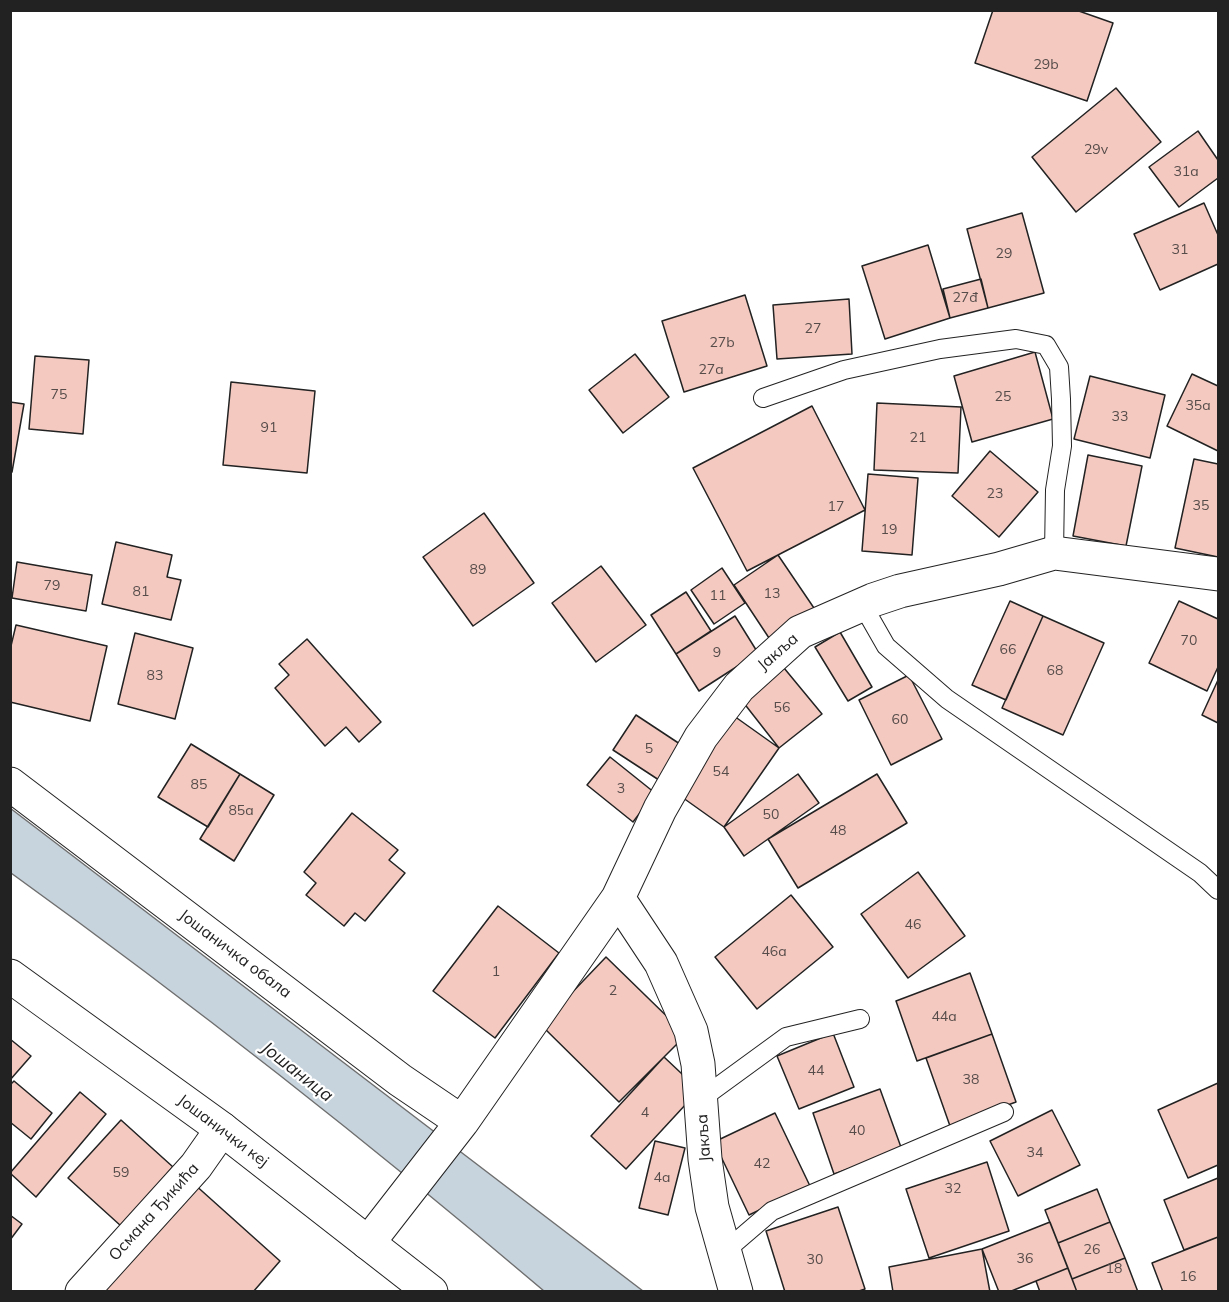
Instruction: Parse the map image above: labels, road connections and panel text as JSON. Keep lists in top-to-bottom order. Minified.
{"streets":{"street":["Јакља","Јошаничка обала","Јошанички кеј","Османа Ђикића"]},"crossings":[["Јакља","Јошаничка обала"],["Јакља","Јошанички кеј"],["Јошанички кеј","Османа Ђикића"]],"water":["Јошаница"],"house_numbers":["29b","29v","31a","31","29","27đ","27","27b","27a","75","25","35a","33","91","21","23","35","17","19","89","79","81","13","11","70","66","9","68","83","56","60","5","54","85","3","85a","50","48","46","46a","1","2","44a","44","38","4","40","34","42","59","4a","32","26","36","30","18","16"]}
